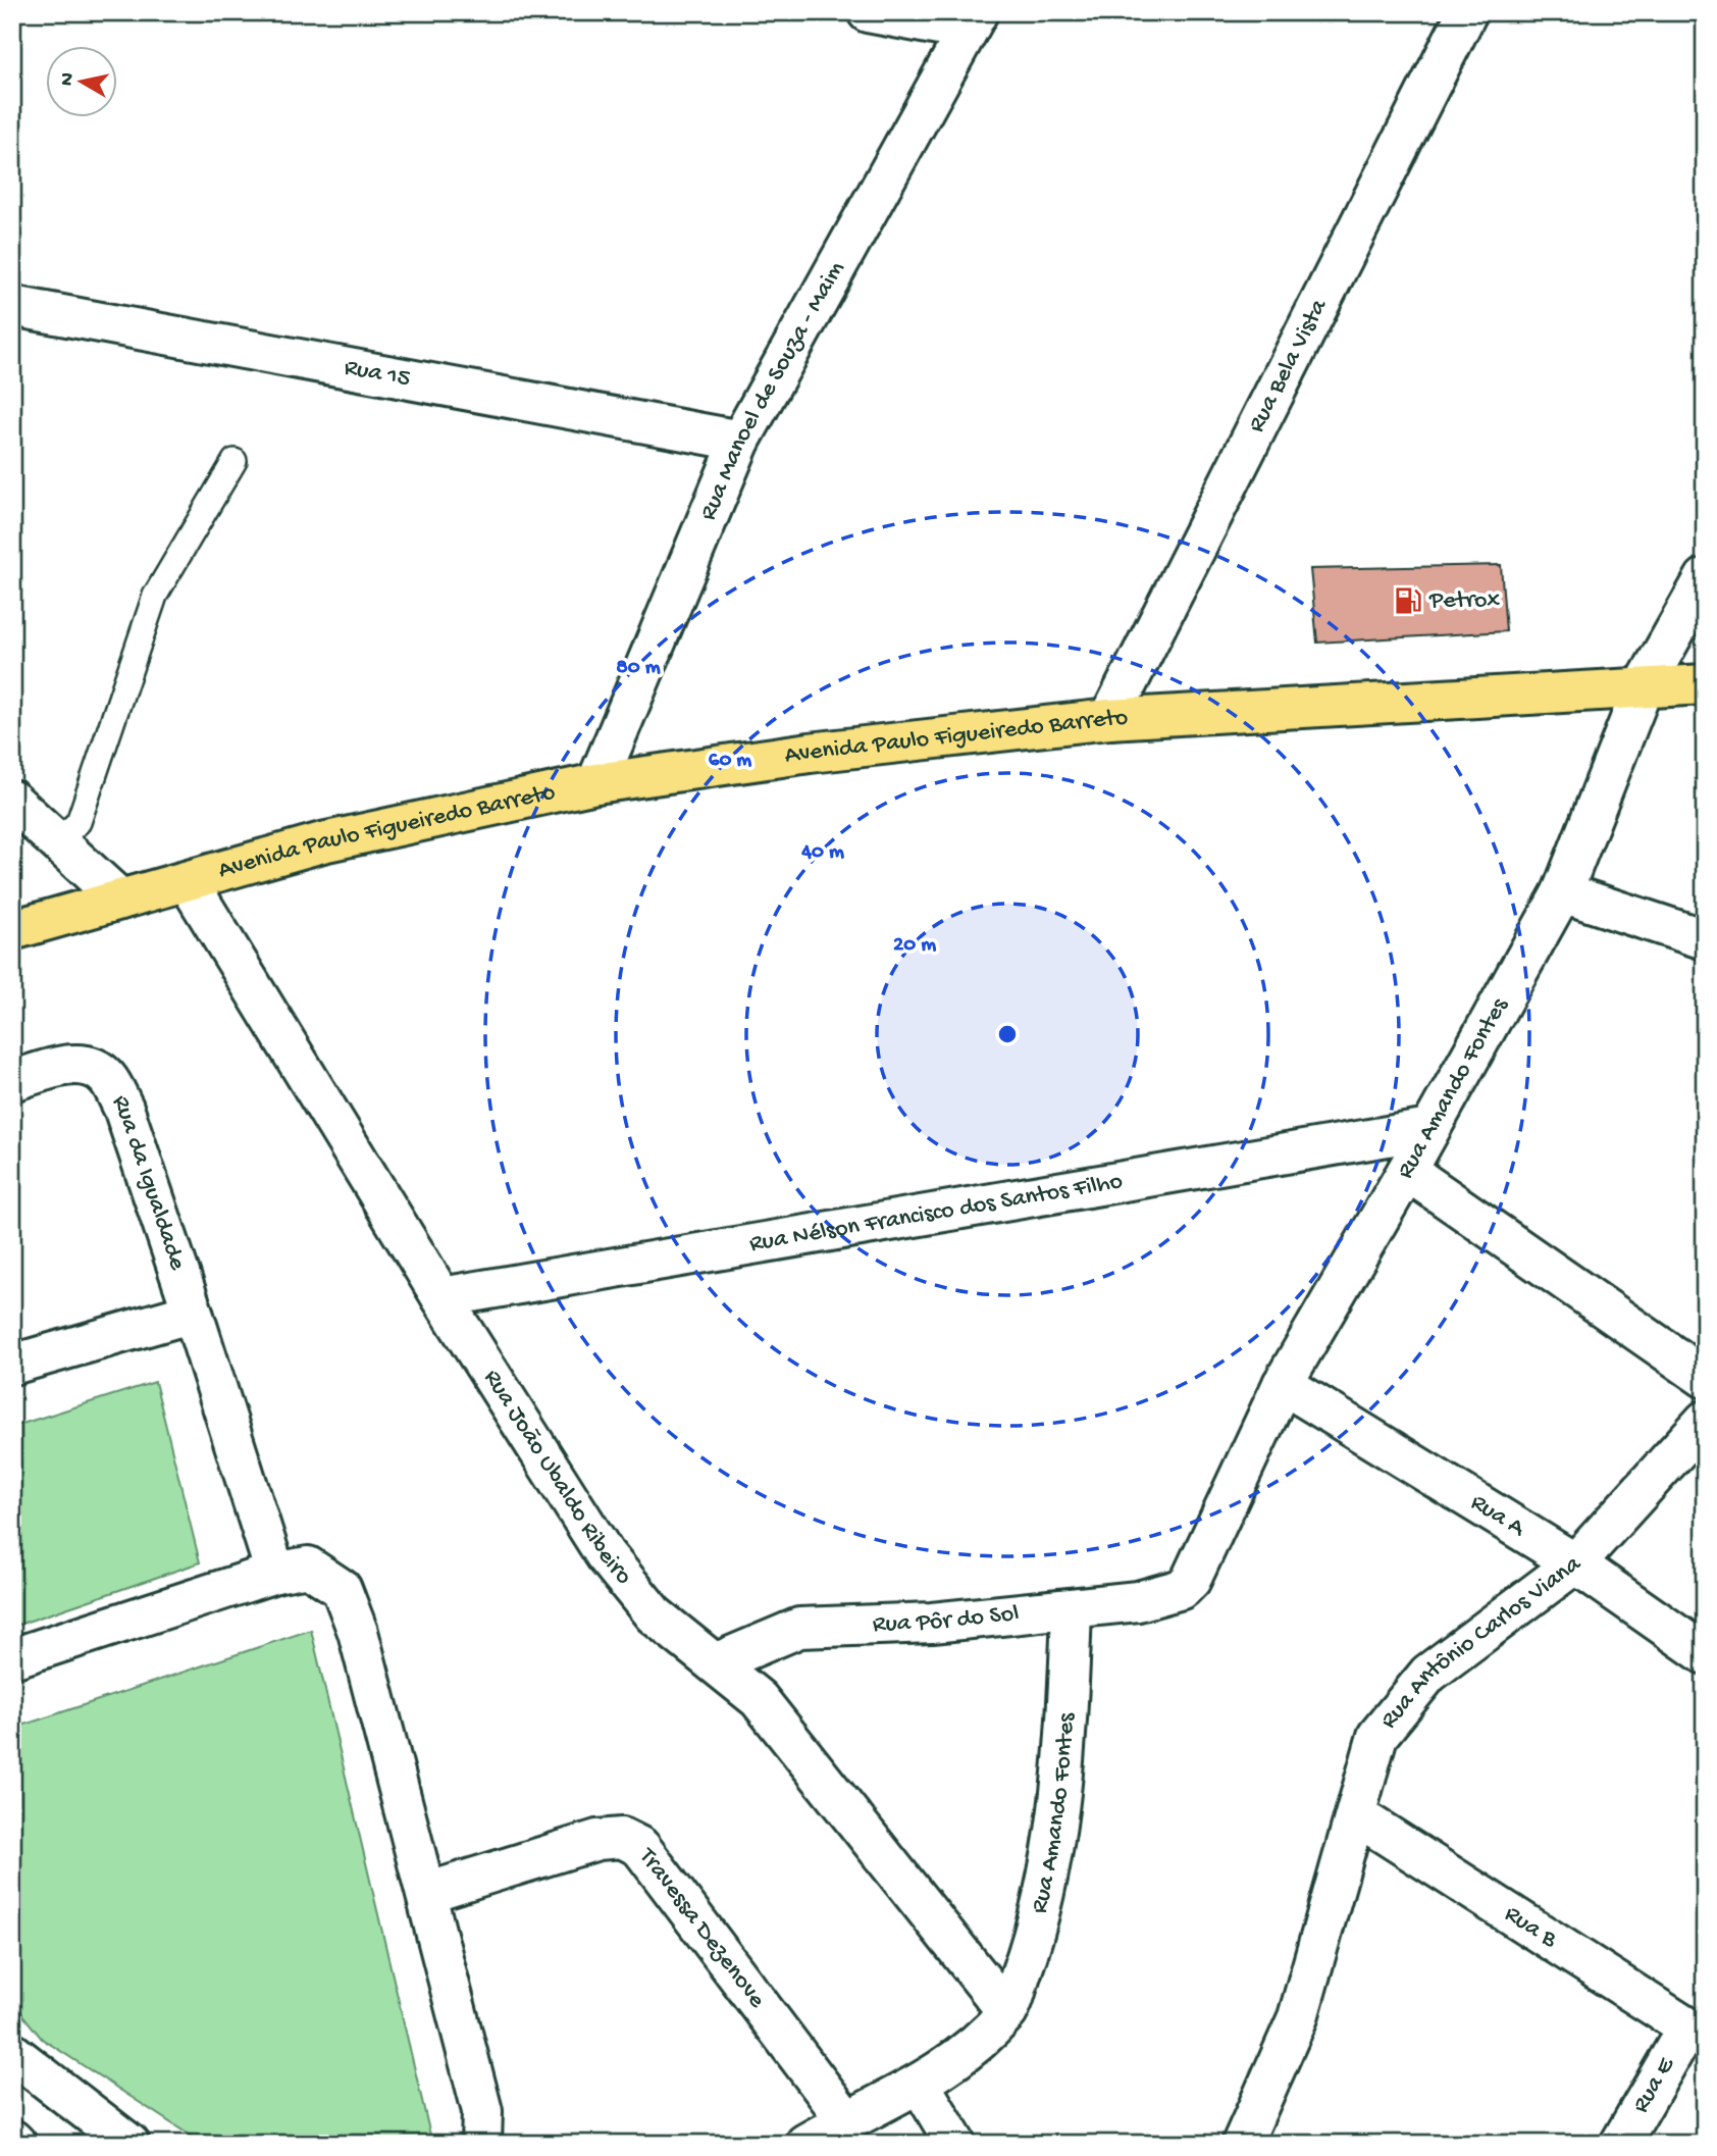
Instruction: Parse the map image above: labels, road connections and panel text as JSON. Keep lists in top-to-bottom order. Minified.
{"streets":{"main road":["Avenida Paulo Figueiredo Barreto"],"street":["Rua Bela Vista","Rua 15","Rua Manoel de Souza - Maim","Rua Amando Fontes","Rua da Igualdade","Rua Nélson Francisco dos Santos Filho","Rua João Ubaldo Ribeiro","Rua A","Rua Pôr do Sol","Rua Antônio Carlos Viana","Rua B","Travessa Dezenove","Rua E"]},"crossings":[["Rua Bela Vista","Avenida Paulo Figueiredo Barreto"],["Rua 15","Rua Manoel de Souza - Maim"],["Rua Manoel de Souza - Maim","Avenida Paulo Figueiredo Barreto"],["Avenida Paulo Figueiredo Barreto","Rua Amando Fontes"],["Avenida Paulo Figueiredo Barreto","Rua João Ubaldo Ribeiro"],["Rua Amando Fontes","Rua Nélson Francisco dos Santos Filho"],["Rua Amando Fontes","Rua João Ubaldo Ribeiro"],["Rua Amando Fontes","Rua A"],["Rua Amando Fontes","Rua Pôr do Sol"],["Rua Nélson Francisco dos Santos Filho","Rua João Ubaldo Ribeiro"],["Rua João Ubaldo Ribeiro","Rua Pôr do Sol"],["Rua A","Rua Antônio Carlos Viana"],["Rua Antônio Carlos Viana","Rua B"],["Rua B","Rua E"]],"places":{"fuel station":["Petrox"]},"north":"left","rings":["80 m","60 m","40 m","20 m"]}
